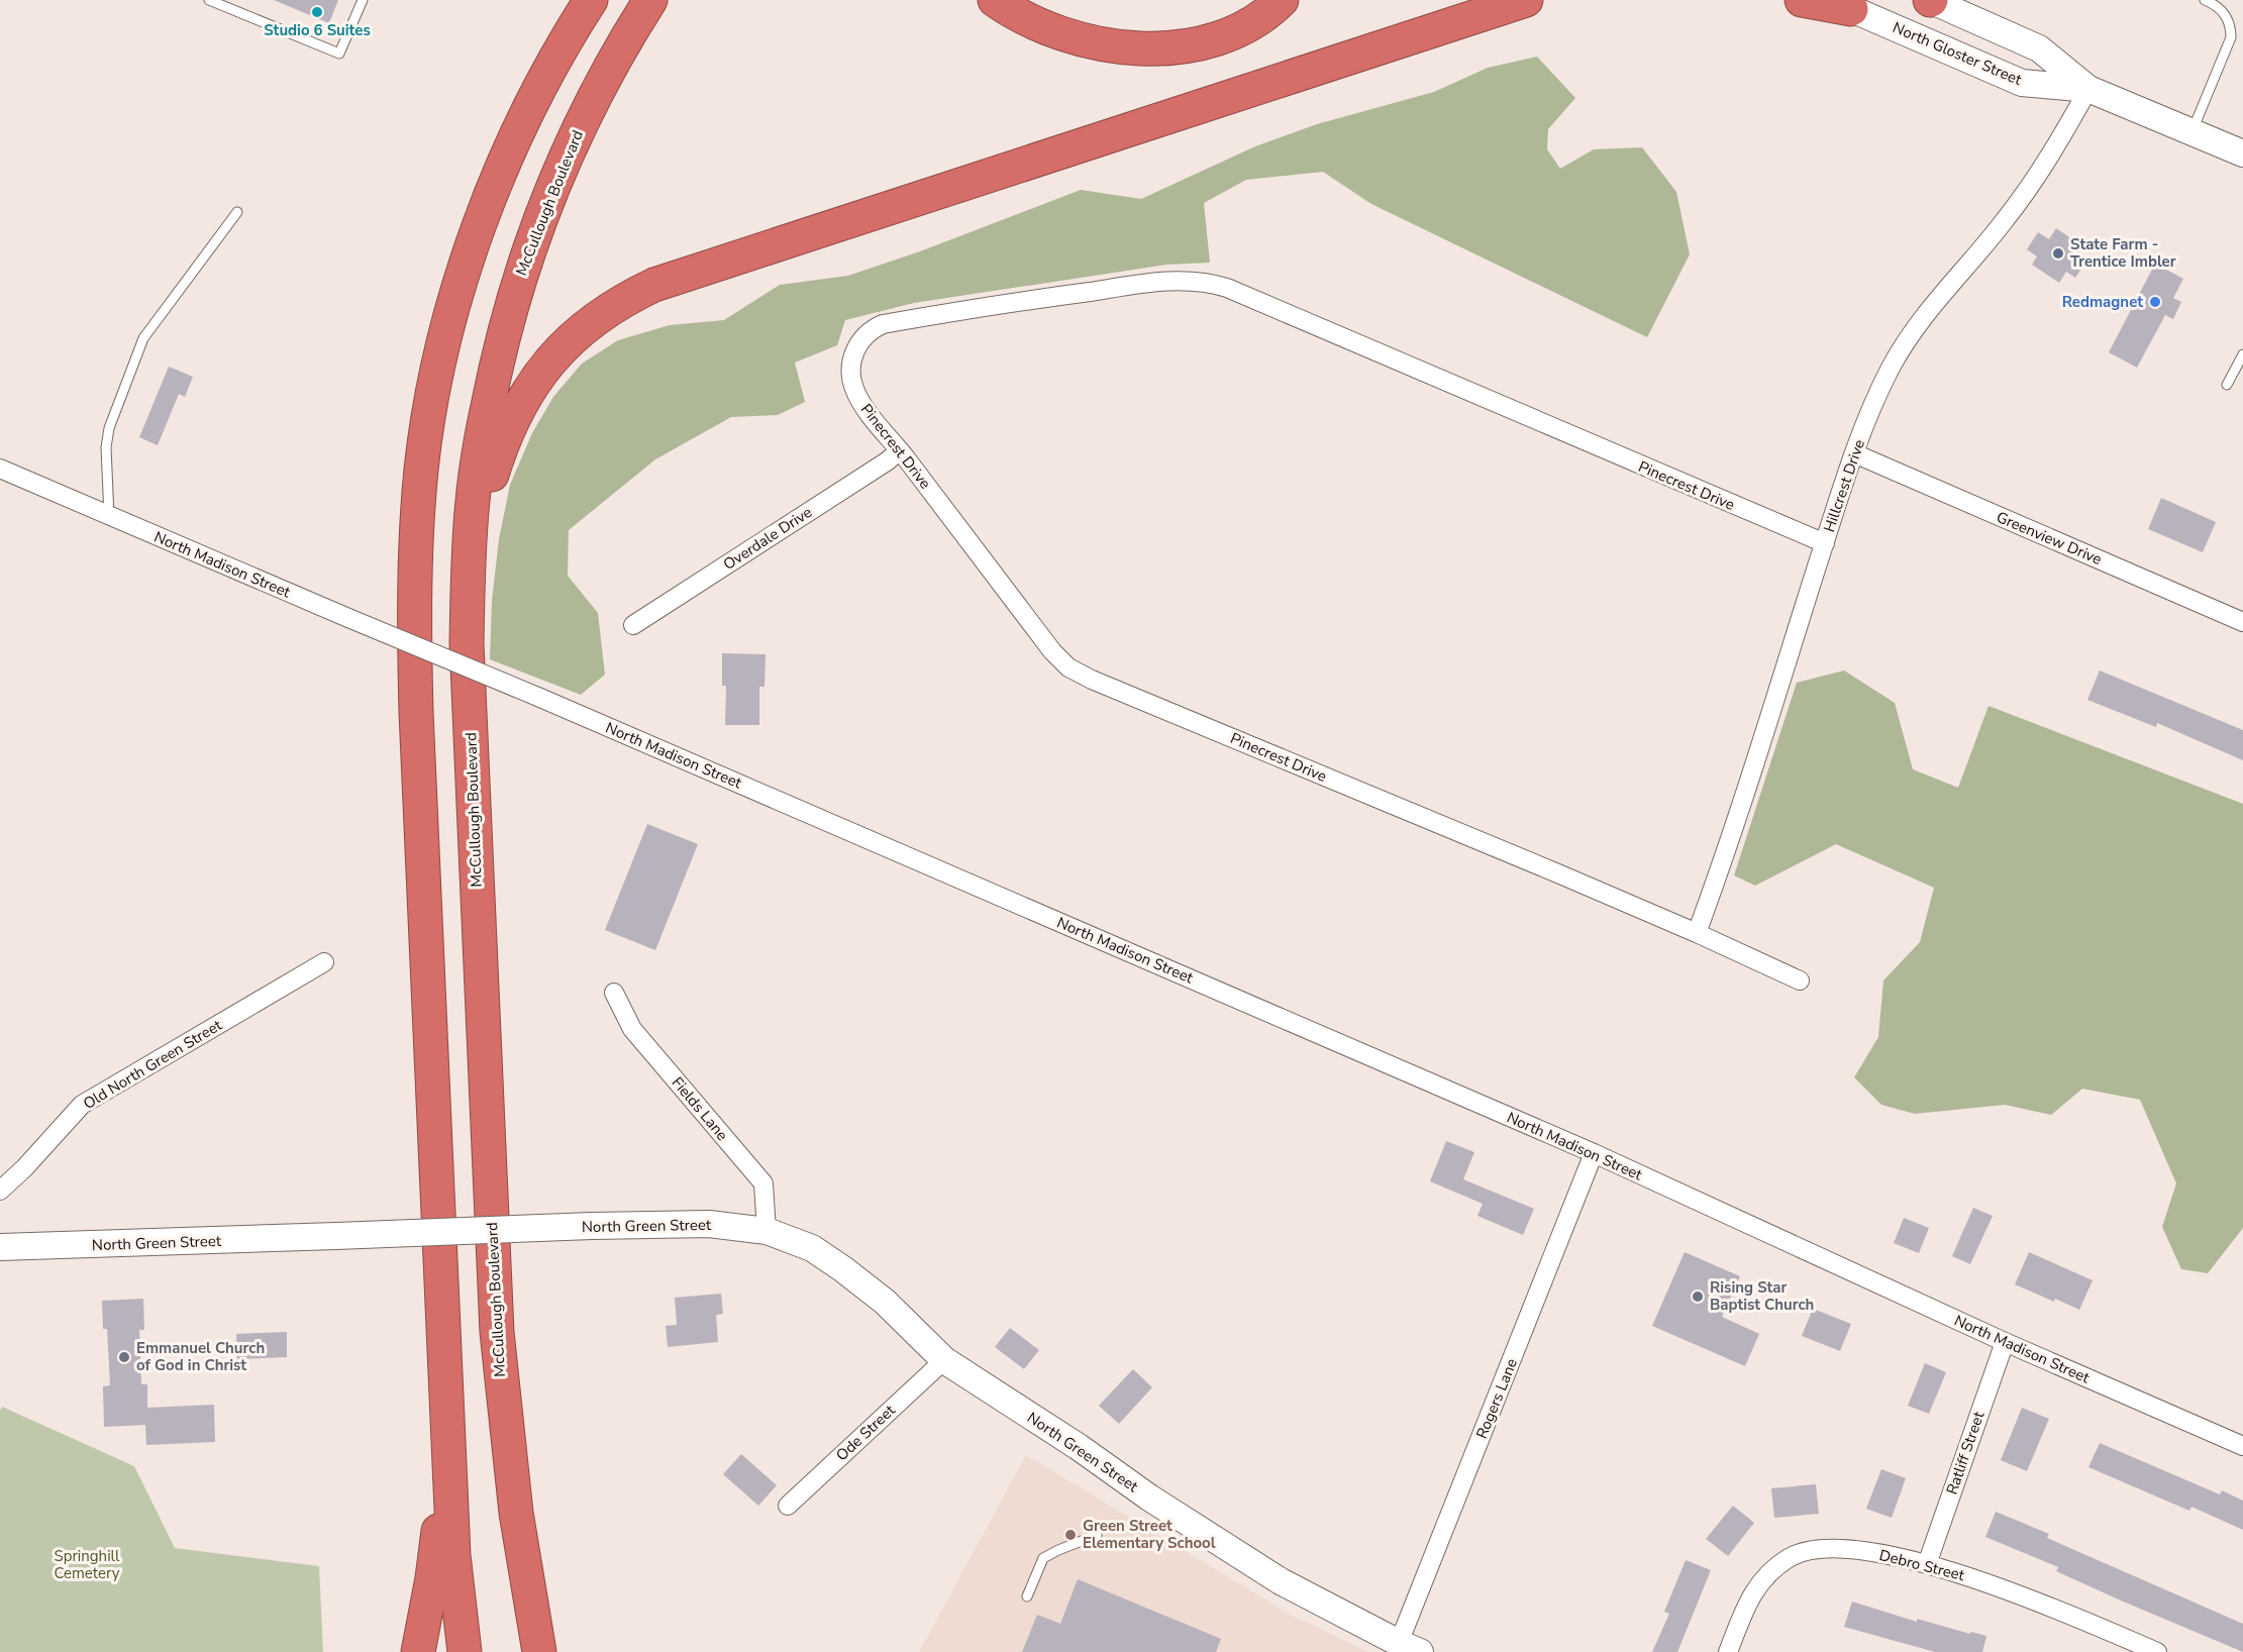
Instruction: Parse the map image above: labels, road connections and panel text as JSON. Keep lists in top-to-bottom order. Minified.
{"streets":{"highway":["McCullough Boulevard"],"street":["North Gloster Street","Pinecrest Drive","Hillcrest Drive","Overdale Drive","Greenview Drive","North Madison Street","Old North Green Street","Fields Lane","North Green Street","Rogers Lane","Ode Street","Ratliff Street","Debro Street"]},"crossings":[["North Gloster Street","Hillcrest Drive"],["Pinecrest Drive","Hillcrest Drive"],["Pinecrest Drive","Overdale Drive"],["Hillcrest Drive","Greenview Drive"],["North Madison Street","Rogers Lane"],["North Madison Street","Ratliff Street"],["Fields Lane","North Green Street"],["North Green Street","Rogers Lane"],["North Green Street","Ode Street"],["Ratliff Street","Debro Street"]],"parks":["Springhill Cemetery"],"places":["Studio 6 Suites","State Farm - Trentice Imbler","Redmagnet","Rising Star Baptist Church","Emmanuel Church of God in Christ","Green Street Elementary School"]}
